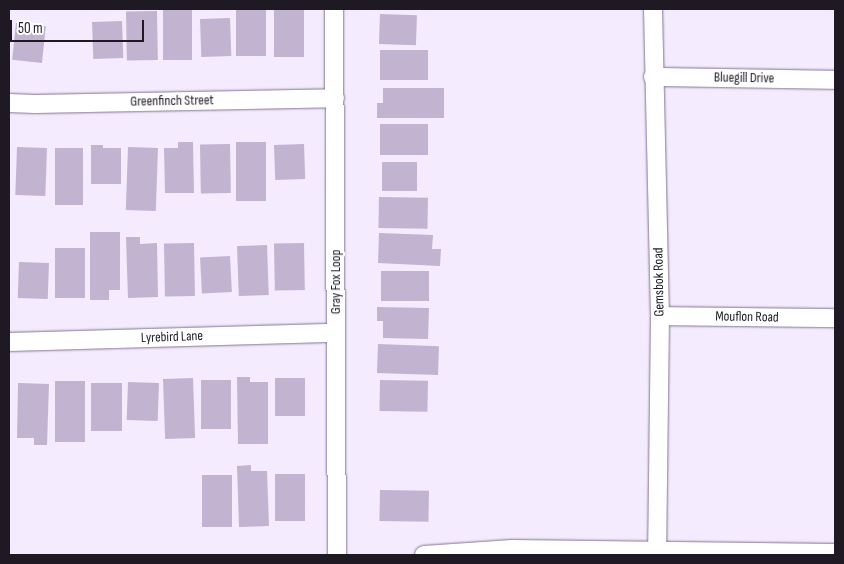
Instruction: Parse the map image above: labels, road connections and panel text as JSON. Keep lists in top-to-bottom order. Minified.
{"streets":{"street":["Bluegill Drive","Greenfinch Street","Gray Fox Loop","Gemsbok Road","Mouflon Road","Lyrebird Lane"]},"crossings":[["Bluegill Drive","Gemsbok Road"],["Greenfinch Street","Gray Fox Loop"],["Gray Fox Loop","Lyrebird Lane"],["Gemsbok Road","Mouflon Road"]],"scale_bar":"50 m"}
